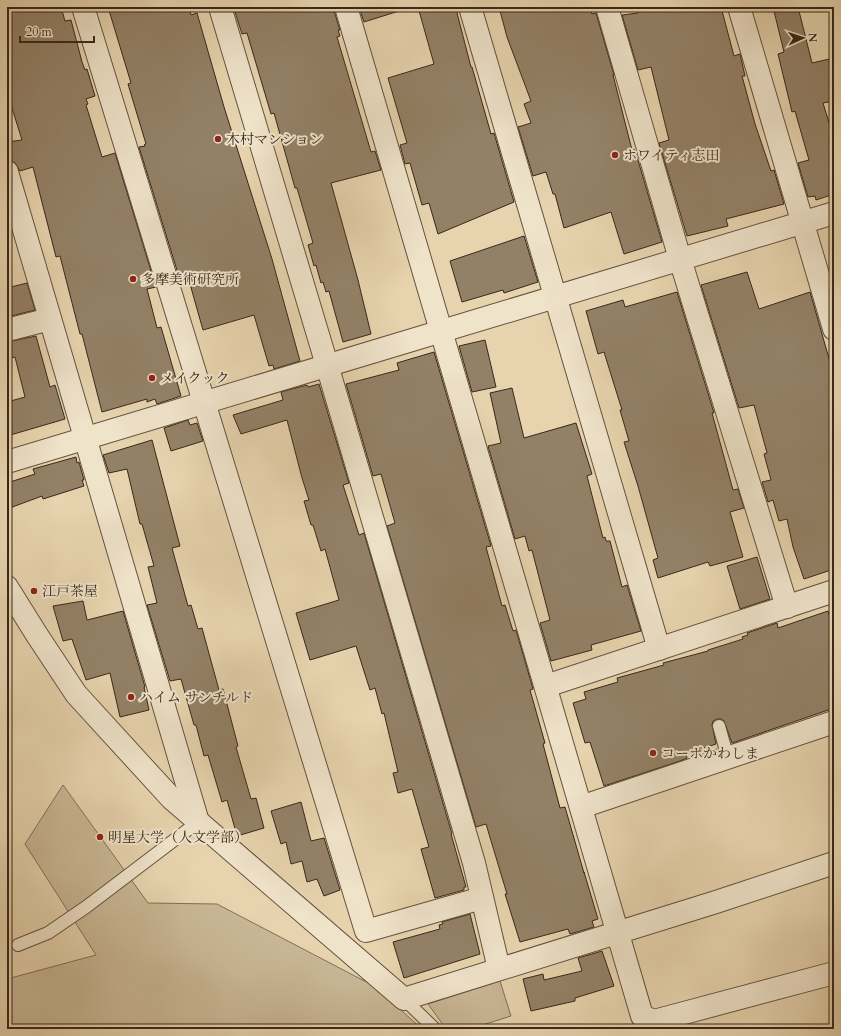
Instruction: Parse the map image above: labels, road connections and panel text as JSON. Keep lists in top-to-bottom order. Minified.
{"places":["木村マンション","ホワイティ志田","多摩美術研究所","メイクック","江戸茶屋","ハイム サンチルド","コーポかわしま","明星大学（人文学部）"],"scale_bar":"20 m","north":"right"}
